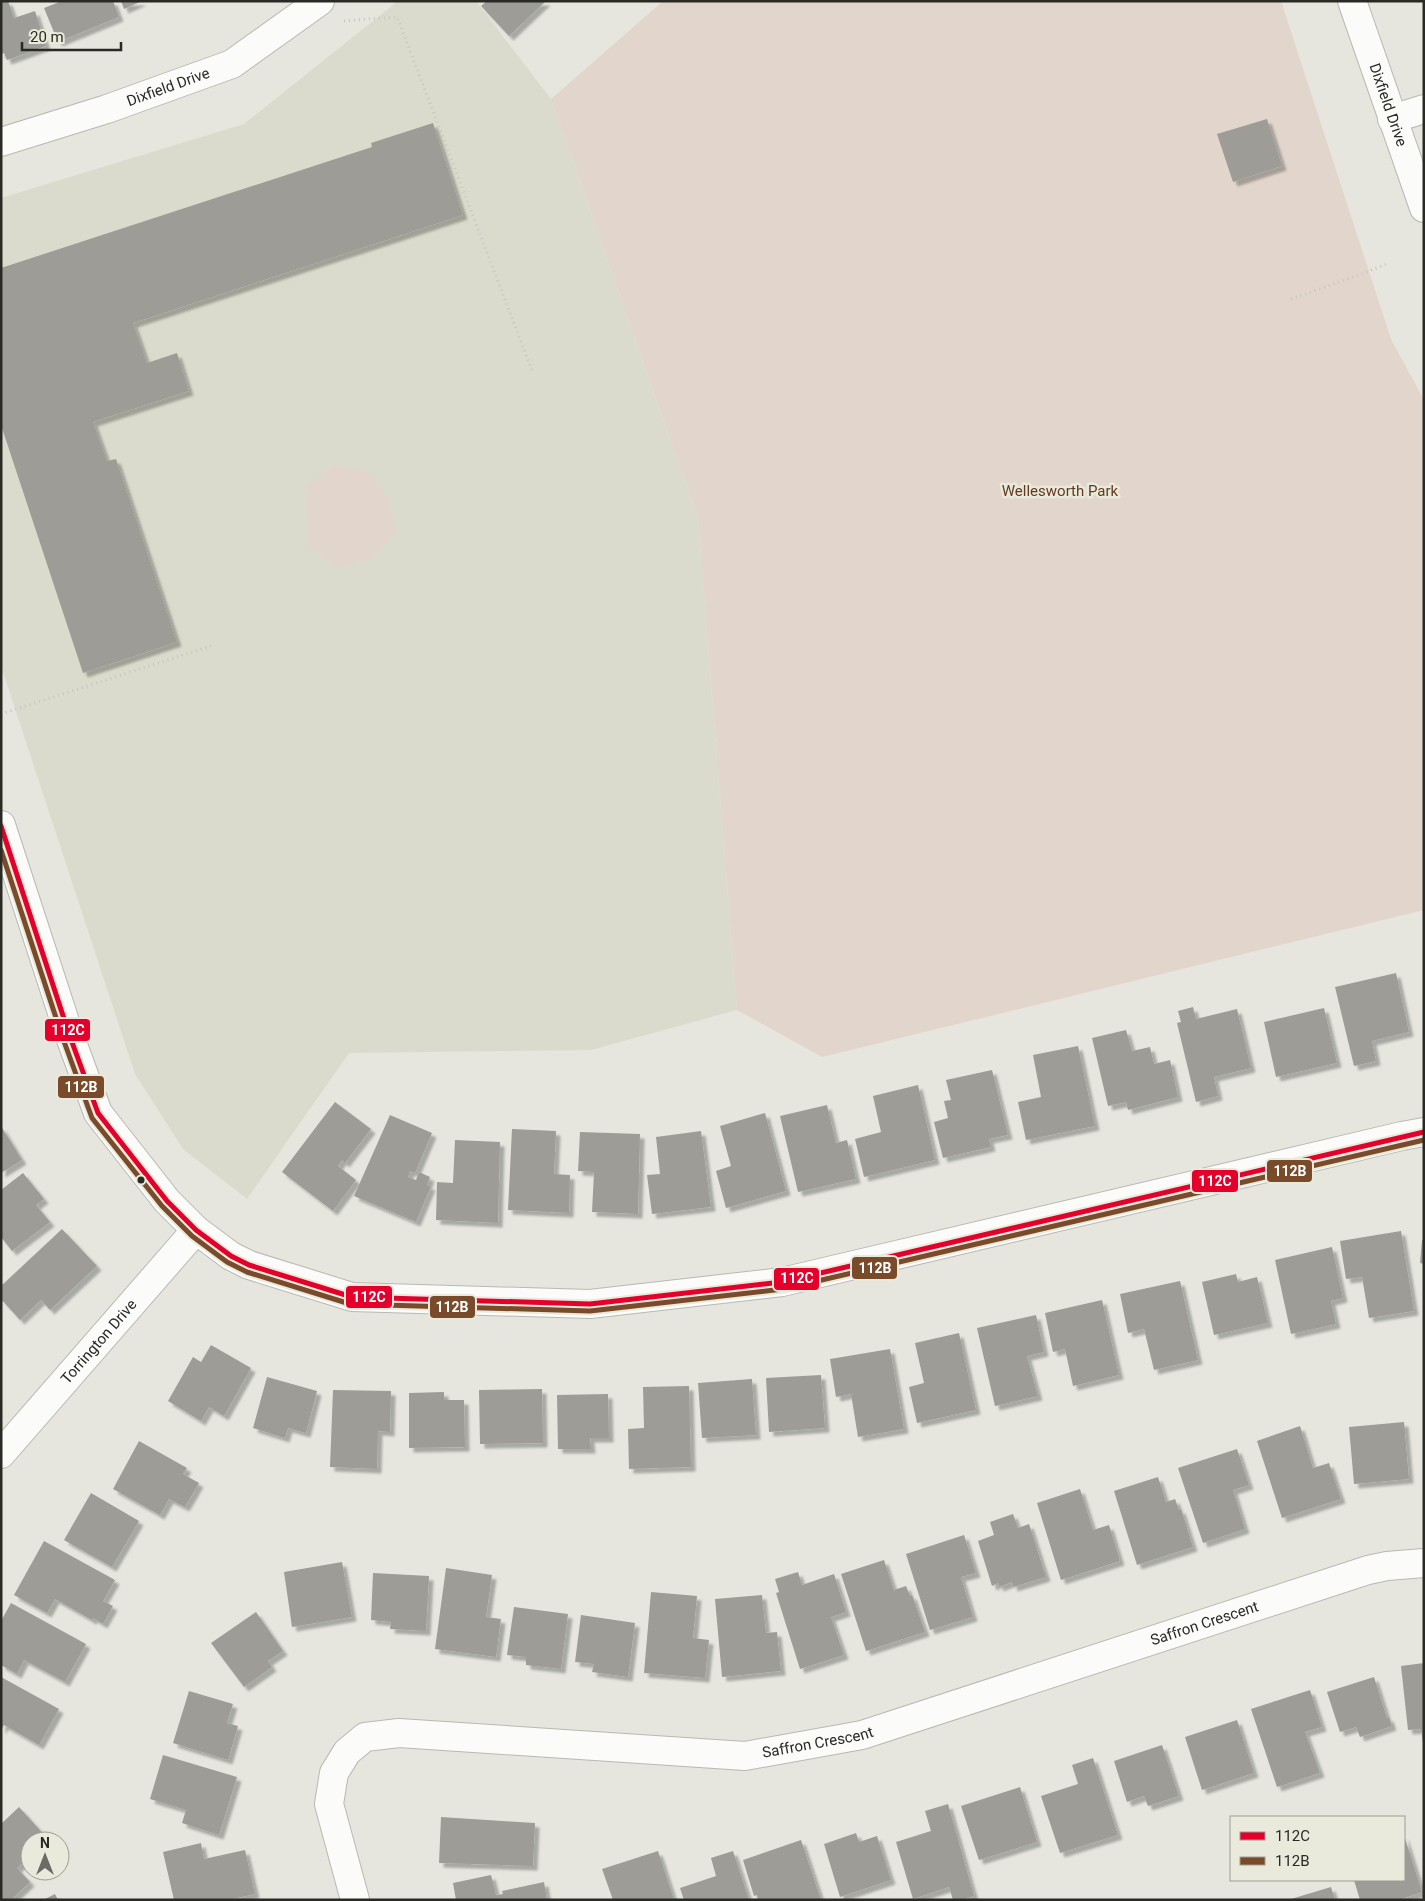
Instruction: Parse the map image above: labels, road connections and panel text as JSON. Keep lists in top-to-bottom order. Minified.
{"streets":{"street":["Dixfield Drive","Torrington Drive","Saffron Crescent"]},"parks":["Wellesworth Park"],"lines":["transit line 112C","transit line 112B"],"legend":["112C","112B"],"scale_bar":"20 m","north":"top"}
